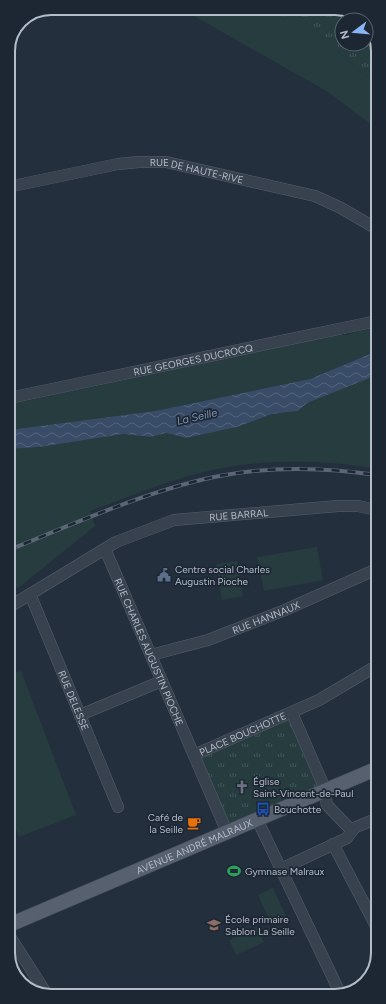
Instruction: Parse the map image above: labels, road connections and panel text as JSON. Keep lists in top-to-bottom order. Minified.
{"streets":{"main road":["AVENUE ANDRÉ MALRAUX"],"street":["RUE DE HAUTE-RIVE","RUE GEORGES DUCROCQ","RUE BARRAL","RUE HANNAUX","RUE CHARLES AUGUSTIN PIOCHE","RUE DELESSE","PLACE BOUCHOTTE"]},"crossings":[["RUE BARRAL","RUE CHARLES AUGUSTIN PIOCHE"],["RUE BARRAL","RUE DELESSE"],["RUE HANNAUX","RUE CHARLES AUGUSTIN PIOCHE"],["RUE CHARLES AUGUSTIN PIOCHE","PLACE BOUCHOTTE"],["PLACE BOUCHOTTE","AVENUE ANDRÉ MALRAUX"]],"water":["La Seille"],"places":{"public building":["Centre social Charles Augustin Pioche"],"church":["Église Saint-Vincent-de-Paul"],"bus stop":["Bouchotte"],"cafe":["Café de la Seille"],"sports":["Gymnase Malraux"],"school or university":["École primaire Sablon La Seille"]},"north":"left"}
